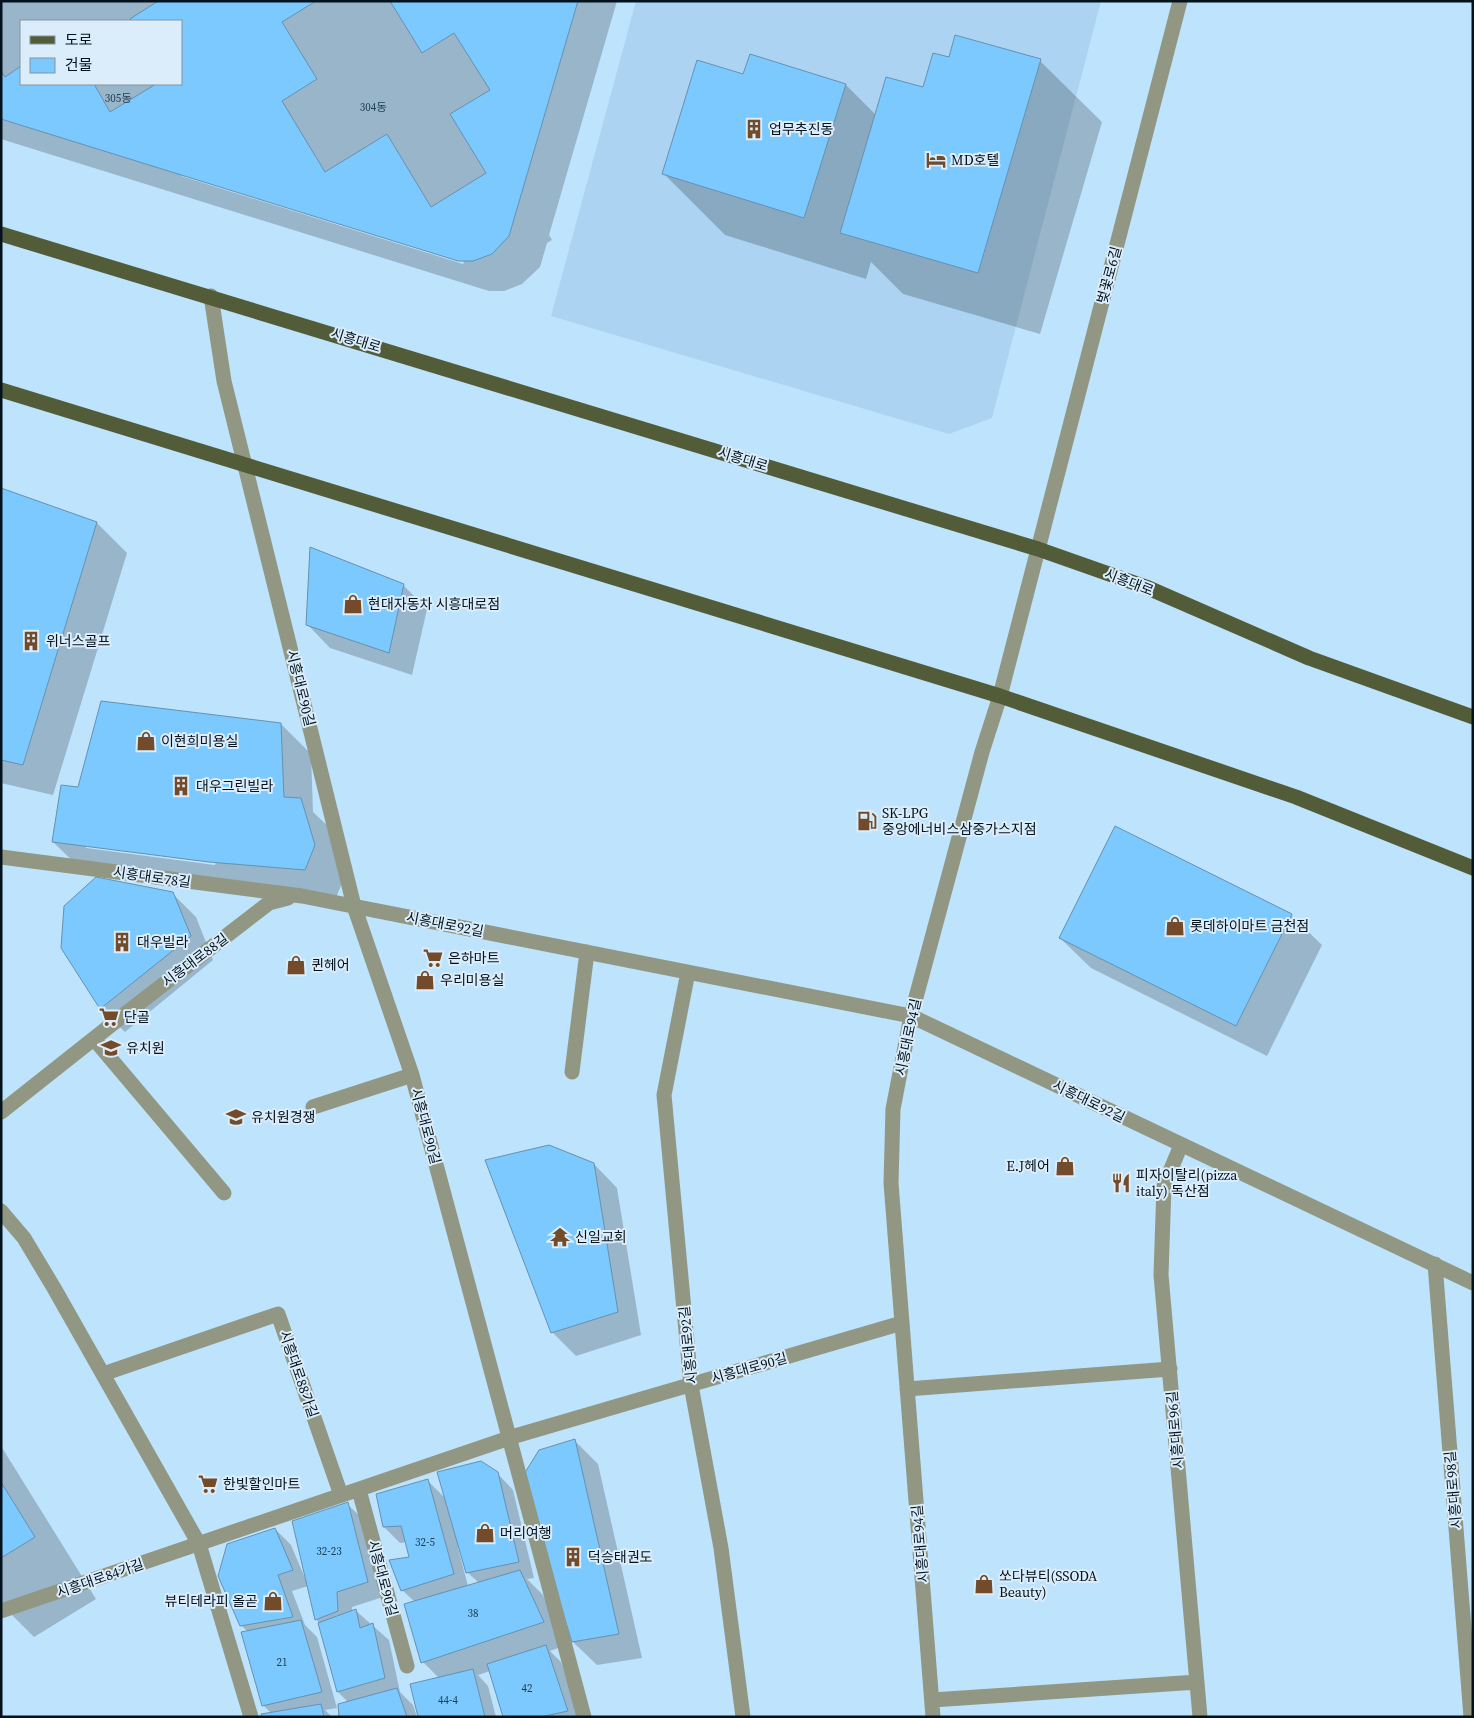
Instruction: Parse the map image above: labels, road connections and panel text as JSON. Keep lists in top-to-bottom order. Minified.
{"streets":{"main road":["시흥대로"],"street":["벚꽃로6길","시흥대로90길","시흥대로78길","시흥대로92길","시흥대로88길","시흥대로94길","시흥대로88가길","시흥대로96길","시흥대로98길","시흥대로84가길"]},"crossings":[["벚꽃로6길","시흥대로"],["벚꽃로6길","시흥대로94길"],["시흥대로","시흥대로90길"],["시흥대로90길","시흥대로92길"],["시흥대로90길","시흥대로94길"],["시흥대로90길","시흥대로88가길"],["시흥대로90길","시흥대로84가길"],["시흥대로78길","시흥대로92길"],["시흥대로78길","시흥대로88길"],["시흥대로92길","시흥대로88길"],["시흥대로92길","시흥대로94길"],["시흥대로92길","시흥대로96길"],["시흥대로92길","시흥대로98길"]],"places":{"building":["업무추진동","위너스골프","대우그린빌라","대우빌라","덕승태권도"],"hotel":["MD호텔"],"shop":["현대자동차 시흥대로점","이현희미용실","롯데하이마트 금천점","퀸헤어","우리미용실","E.J헤어","머리여행","쏘다뷰티(SSODA Beauty)","뷰티테라피 올곧"],"fuel station":["SK-LPG 중앙에너비스삼중가스지점"],"supermarket":["은하마트","단골","한빛할인마트"],"school or university":["유치원","유치원경쟁"],"restaurant":["피자이탈리(pizza italy) 독산점"],"temple":["신일교회"]},"house_numbers":["305동","304동","32-5","32-23","38","21","42","44-4"],"legend":["도로","건물"]}
